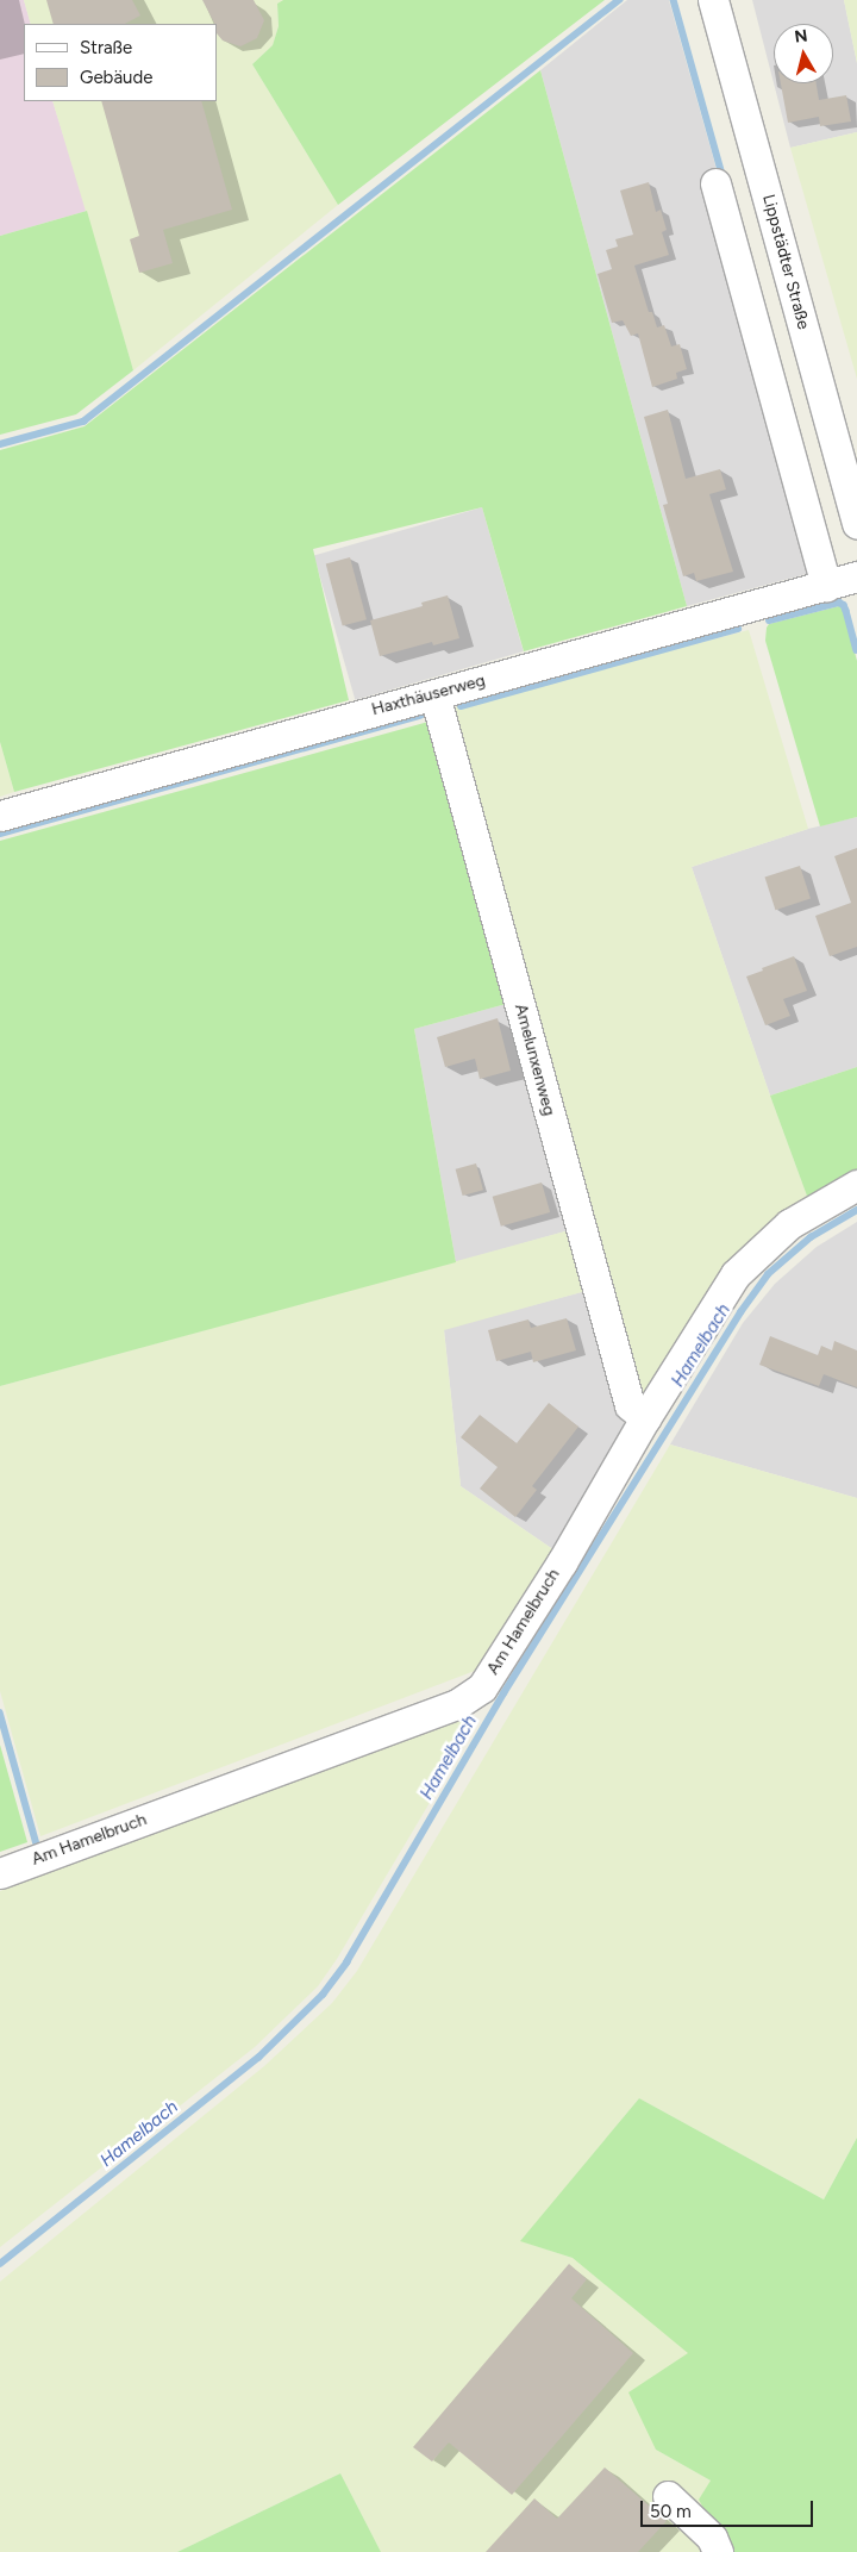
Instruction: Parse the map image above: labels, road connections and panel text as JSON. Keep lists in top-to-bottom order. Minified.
{"streets":{"street":["Lippstädter Straße","Haxthäuserweg","Amelunxenweg","Am Hamelbruch"]},"crossings":[["Haxthäuserweg","Amelunxenweg"],["Amelunxenweg","Am Hamelbruch"]],"water":["Hamelbach"],"legend":["Straße","Gebäude"],"scale_bar":"50 m","north":"top"}
